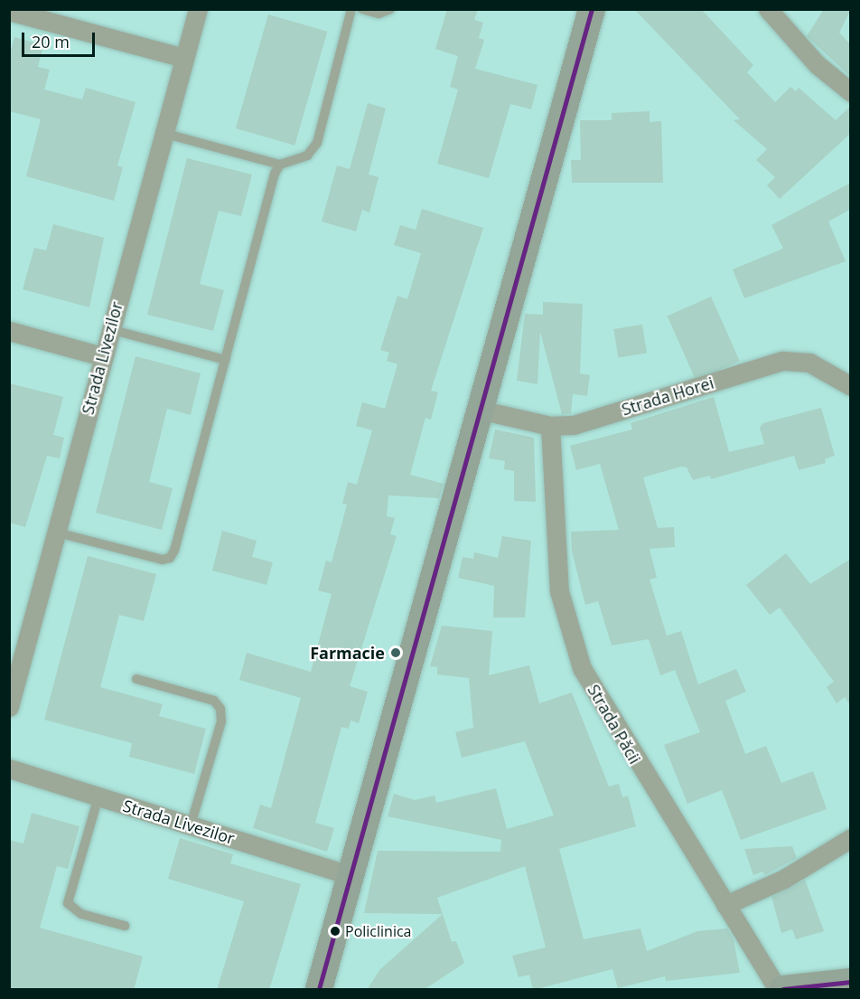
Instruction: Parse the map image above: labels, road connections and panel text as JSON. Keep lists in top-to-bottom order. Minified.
{"streets":{"street":["Strada Livezilor","Strada Horei","Strada Păcii"]},"crossings":[["Strada Horei","Strada Păcii"]],"places":["Farmacie","Policlinica"],"scale_bar":"20 m"}
